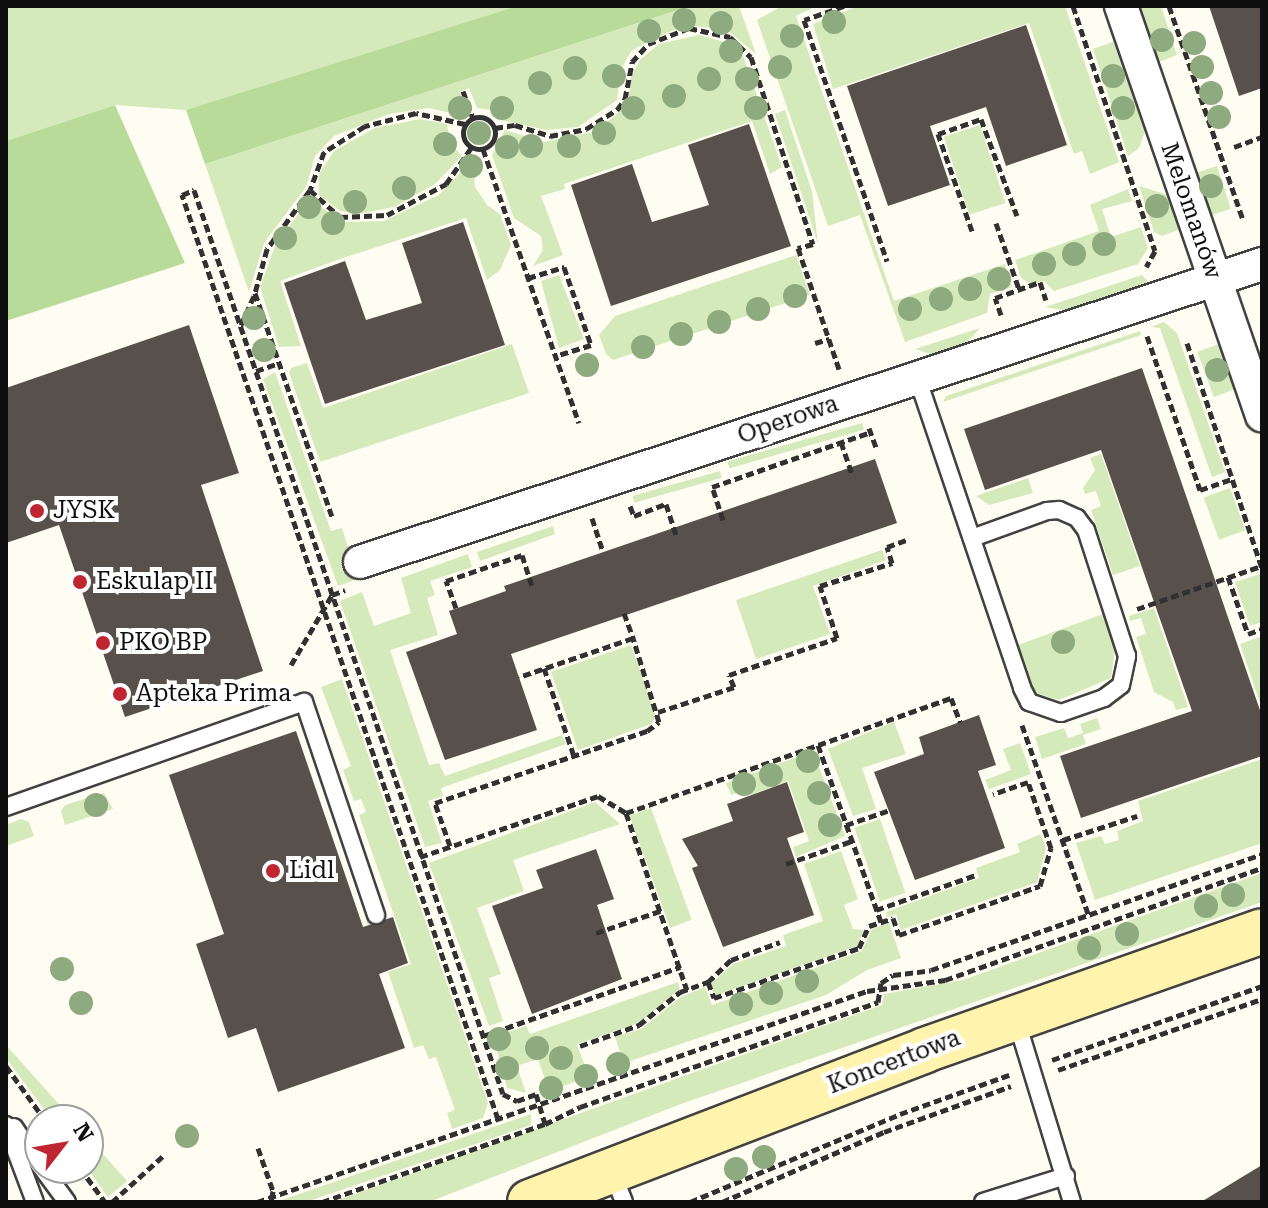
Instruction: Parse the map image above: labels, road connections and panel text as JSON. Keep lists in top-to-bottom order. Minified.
{"streets":{"street":["Melomanów","Operowa","Koncertowa"]},"crossings":[["Melomanów","Operowa"]],"places":["JYSK","Eskulap II","PKO BP","Apteka Prima","Lidl"],"north":"top right"}
